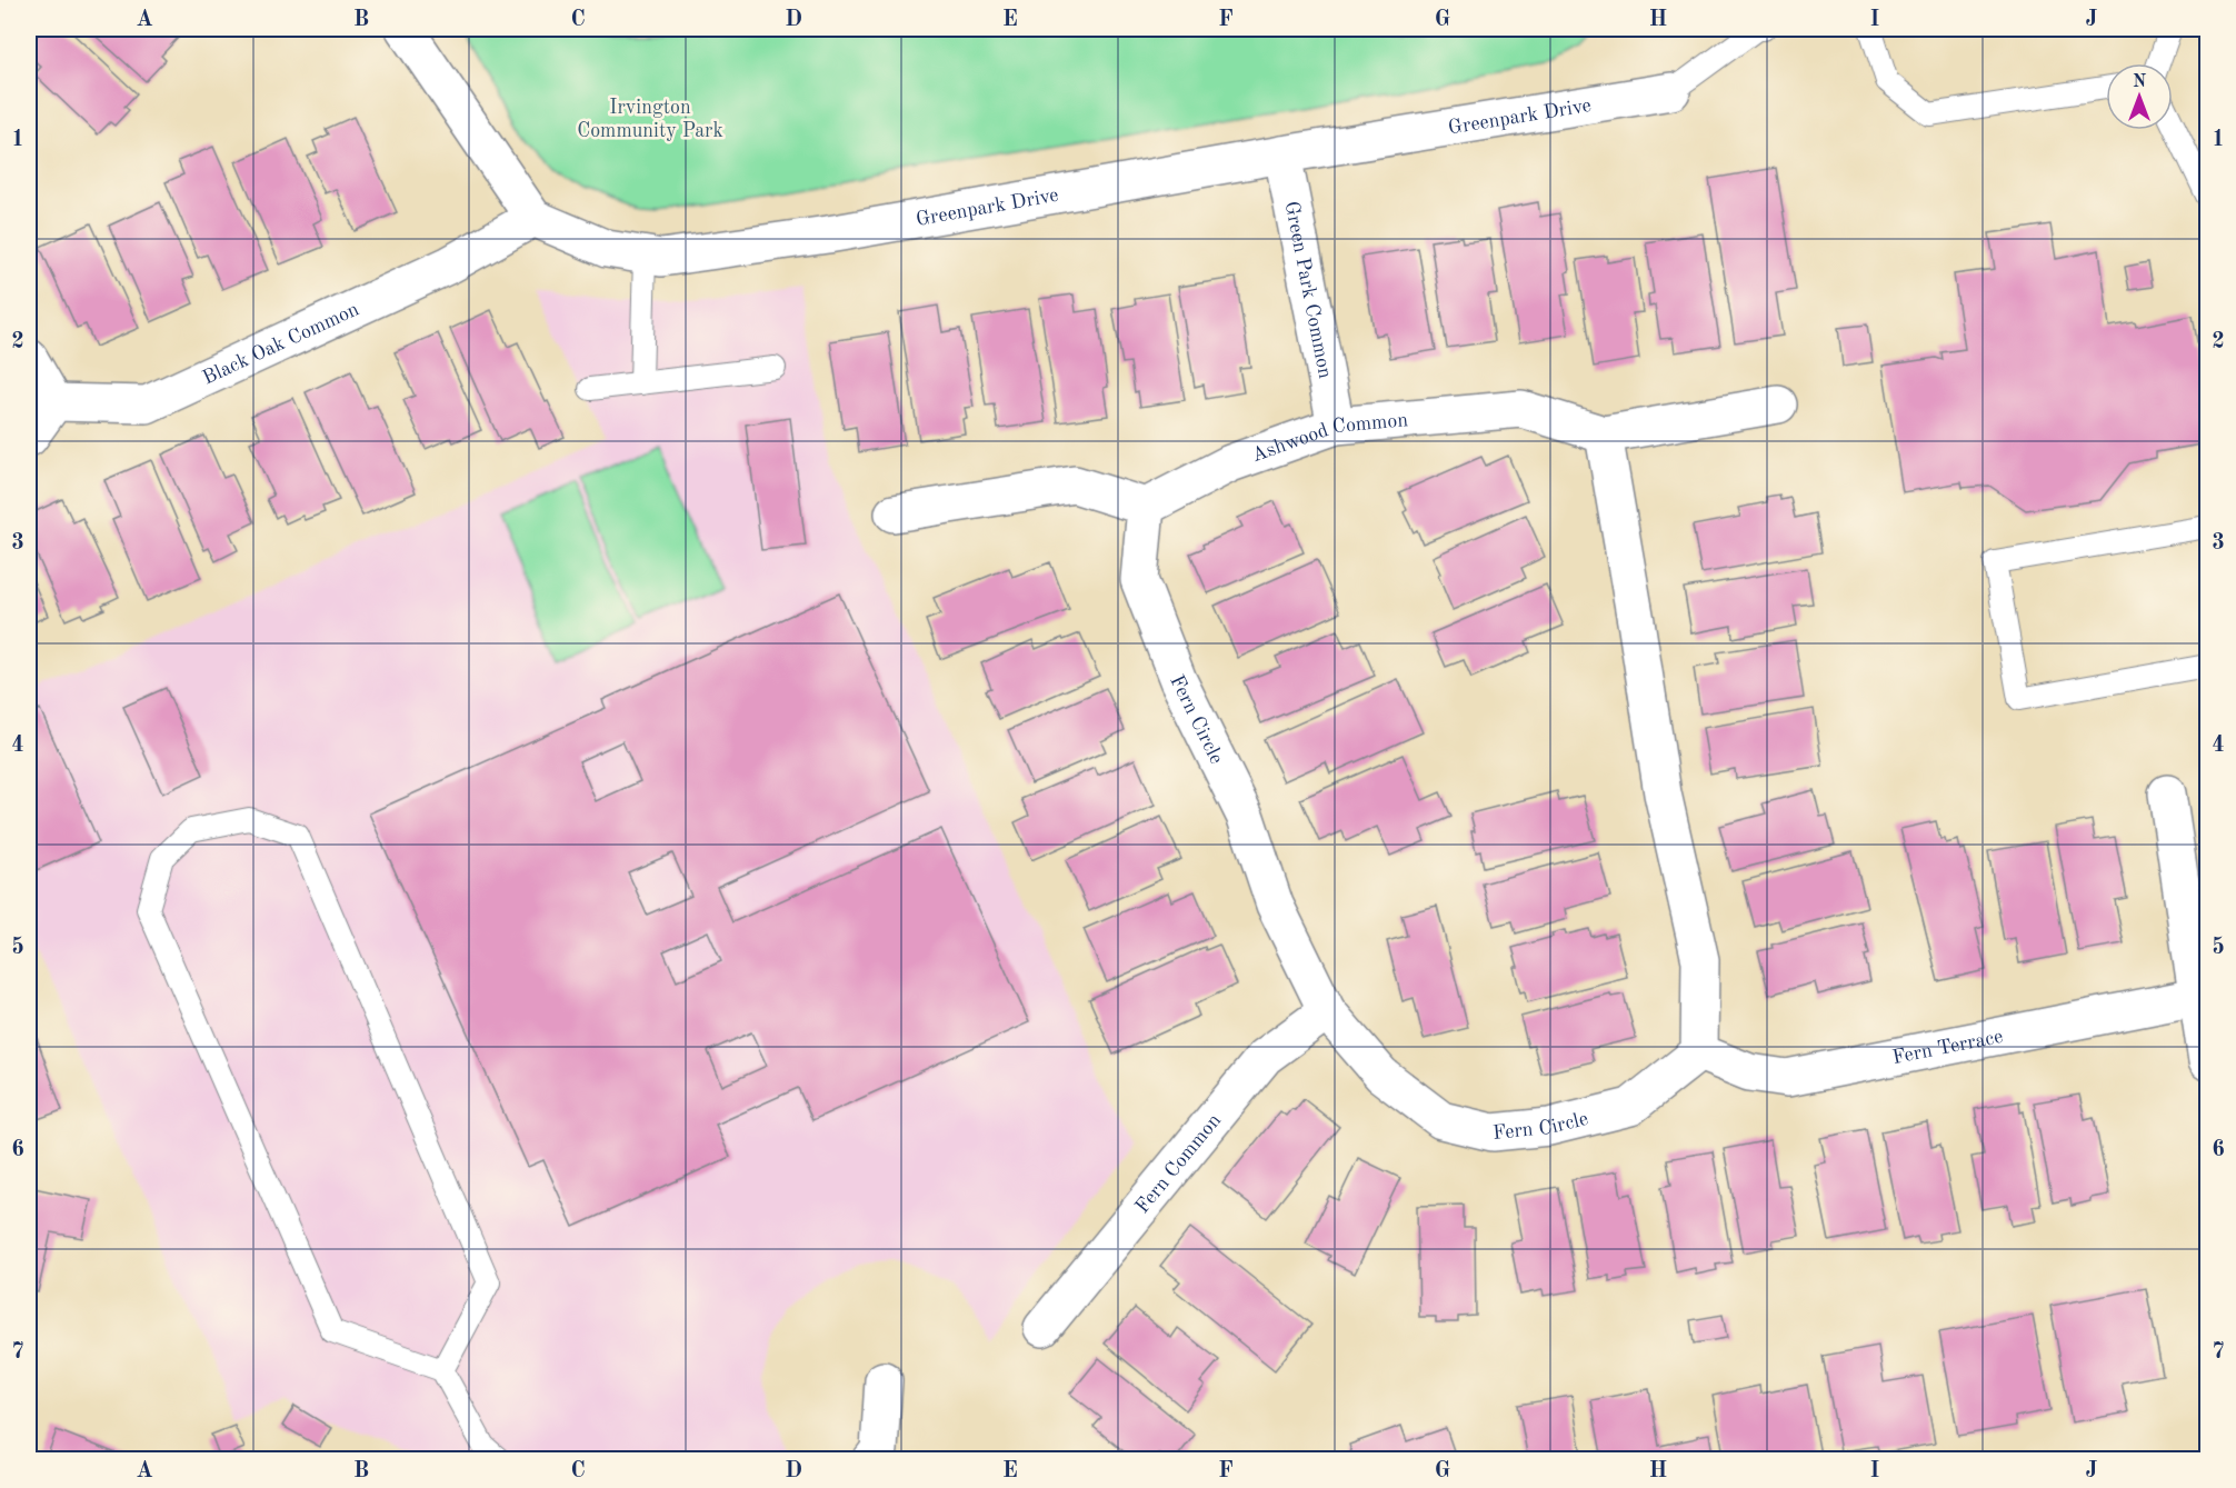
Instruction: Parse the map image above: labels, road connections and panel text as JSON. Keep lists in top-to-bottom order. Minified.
{"streets":{"street":["Greenpark Drive","Green Park Common","Black Oak Common","Ashwood Common","Fern Circle","Fern Terrace","Fern Common"]},"crossings":[["Greenpark Drive","Green Park Common"],["Greenpark Drive","Black Oak Common"],["Green Park Common","Ashwood Common"],["Ashwood Common","Fern Circle"],["Fern Circle","Fern Terrace"],["Fern Circle","Fern Common"]],"parks":["Irvington Community Park"],"north":"top","grid":{"columns":["A","B","C","D","E","F","G","H","I","J"],"rows":["1","2","3","4","5","6","7"]}}
